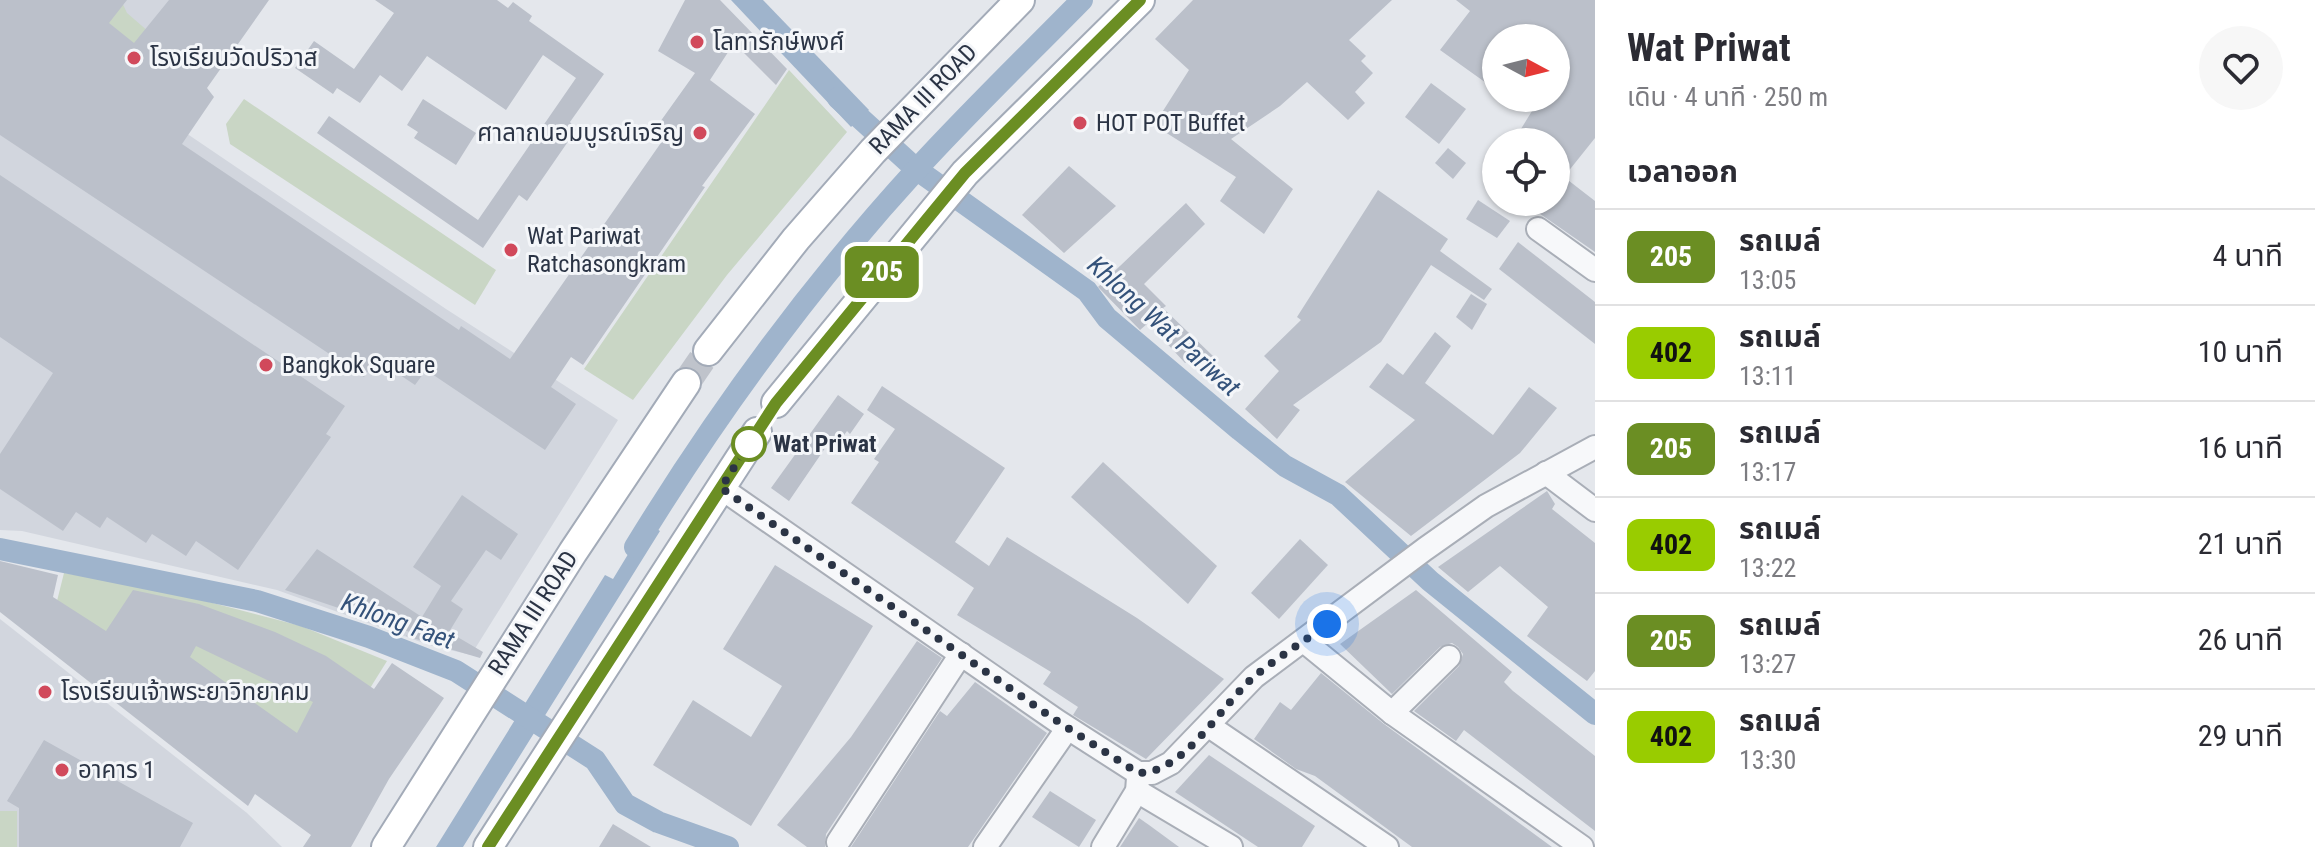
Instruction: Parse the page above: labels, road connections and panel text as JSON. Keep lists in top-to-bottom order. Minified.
{"streets":{"main road":["RAMA III ROAD"]},"water":["Khlong Wat Pariwat","Khlong Faet"],"places":["โลทารักษ์พงศ์","โรงเรียนวัดปริวาส","HOT POT Buffet","ศาลาถนอมบูรณ์เจริญ","Wat Pariwat Ratchasongkram","Bangkok Square","Wat Priwat","โรงเรียนเจ้าพระยาวิทยาคม","อาคาร 1"],"lines":["bus line 205"],"north":"right","page":{"on_map":"205","heading":[["Wat Priwat","เดิน · 4 นาที · 250 m"],"เวลาออก"],"list":[{"mark":"205","name":"รถเมล์","note":"13:05","value":"4 นาที"},{"mark":"402","name":"รถเมล์","note":"13:11","value":"10 นาที"},{"mark":"205","name":"รถเมล์","note":"13:17","value":"16 นาที"},{"mark":"402","name":"รถเมล์","note":"13:22","value":"21 นาที"},{"mark":"205","name":"รถเมล์","note":"13:27","value":"26 นาที"},{"mark":"402","name":"รถเมล์","note":"13:30","value":"29 นาที"}]}}
